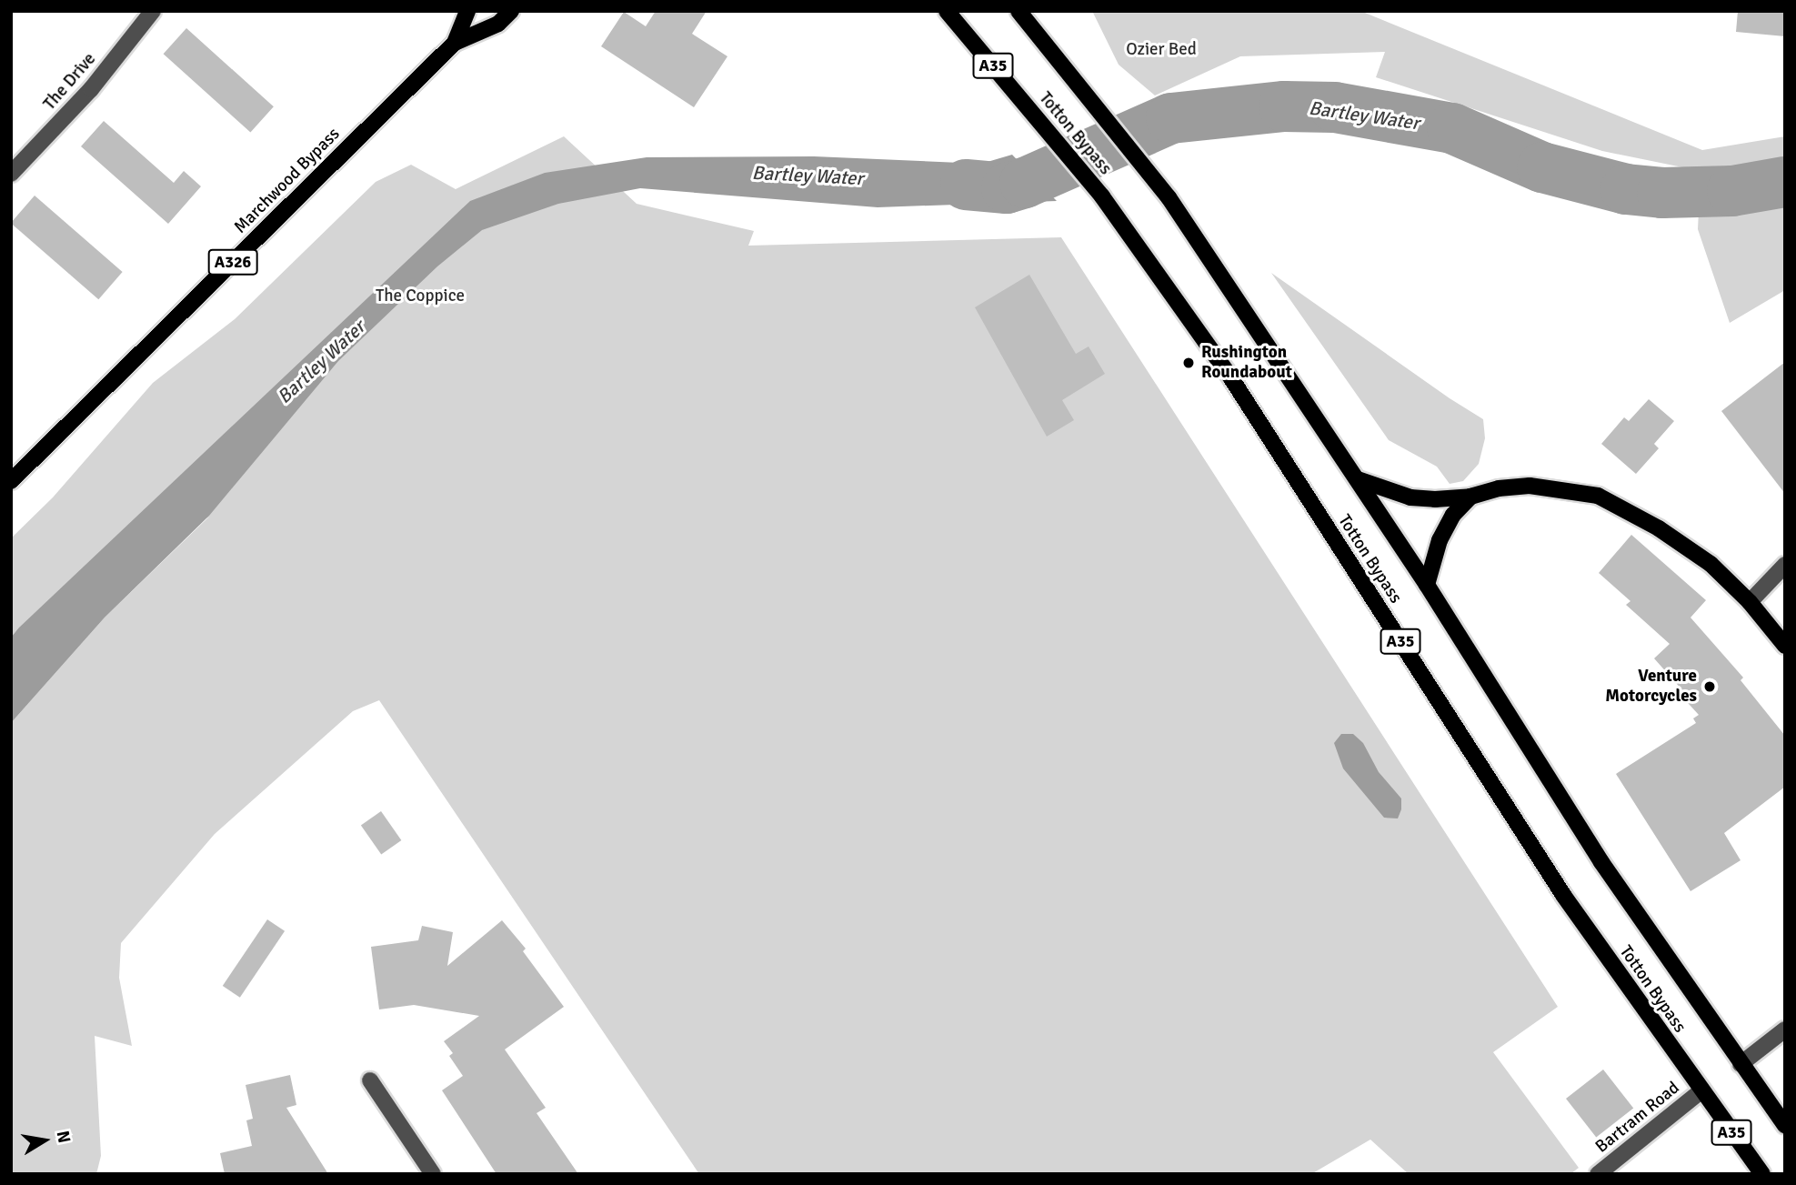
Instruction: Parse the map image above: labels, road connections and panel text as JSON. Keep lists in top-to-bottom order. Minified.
{"streets":{"main road":["A35","Totton Bypass","Marchwood Bypass","A326"],"street":["The Drive","Bartram Road"]},"crossings":[["Totton Bypass","Bartram Road"]],"water":["Bartley Water"],"parks":["Ozier Bed","The Coppice"],"places":["Rushington Roundabout","Venture Motorcycles"],"north":"right"}
